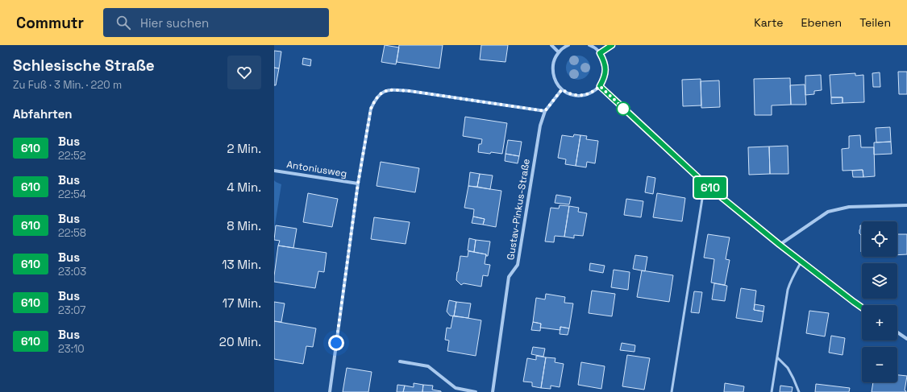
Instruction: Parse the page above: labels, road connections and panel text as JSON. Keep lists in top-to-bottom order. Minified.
{"streets":{"street":["Antoniusweg","Gustav-Pinkus-Straße"]},"crossings":[["Antoniusweg","Gustav-Pinkus-Straße"]],"lines":["bus line 610"],"page":{"header":"Commutr","search":"Hier suchen","nav":["Karte","Ebenen","Teilen"],"heading":[["Schlesische Straße","Zu Fuß · 3 Min. · 220 m"],"Abfahrten"],"on_map":"610","list":[{"mark":"610","name":"Bus","note":"22:52","value":"2 Min."},{"mark":"610","name":"Bus","note":"22:54","value":"4 Min."},{"mark":"610","name":"Bus","note":"22:58","value":"8 Min."},{"mark":"610","name":"Bus","note":"23:03","value":"13 Min."},{"mark":"610","name":"Bus","note":"23:07","value":"17 Min."},{"mark":"610","name":"Bus","note":"23:10","value":"20 Min."}],"map_buttons":["+","−"]}}
